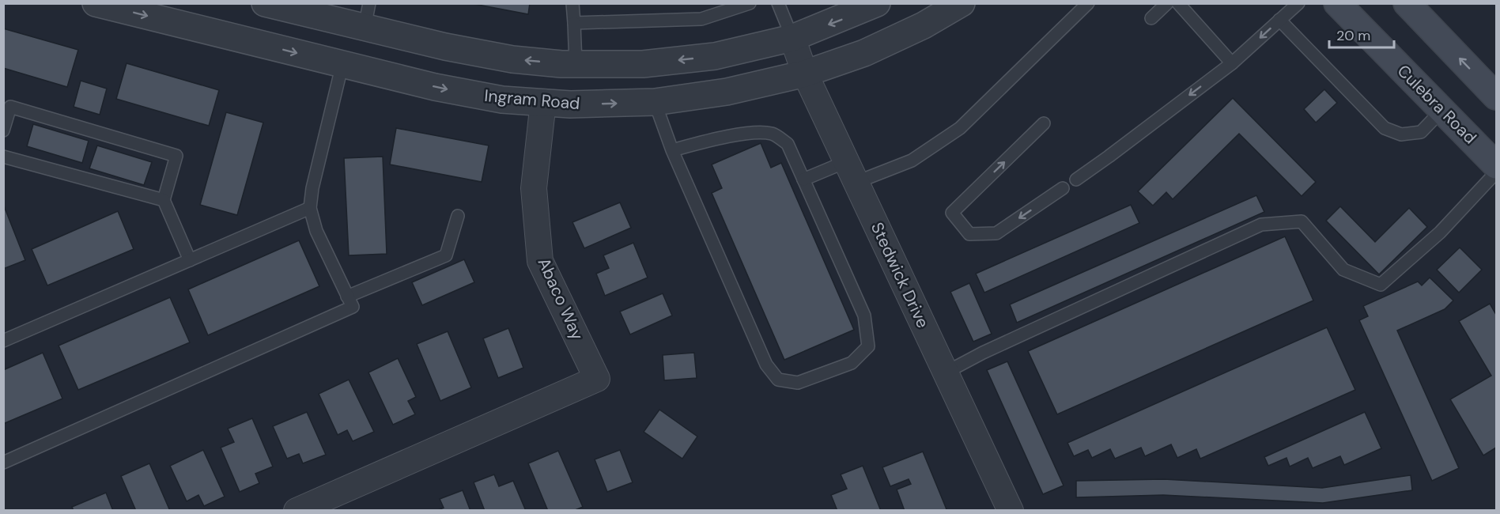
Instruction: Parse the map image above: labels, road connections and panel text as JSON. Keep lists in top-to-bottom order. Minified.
{"streets":{"main road":["Culebra Road"],"street":["Ingram Road","Stedwick Drive","Abaco Way"]},"crossings":[["Ingram Road","Stedwick Drive"],["Ingram Road","Abaco Way"]],"scale_bar":"20 m"}
